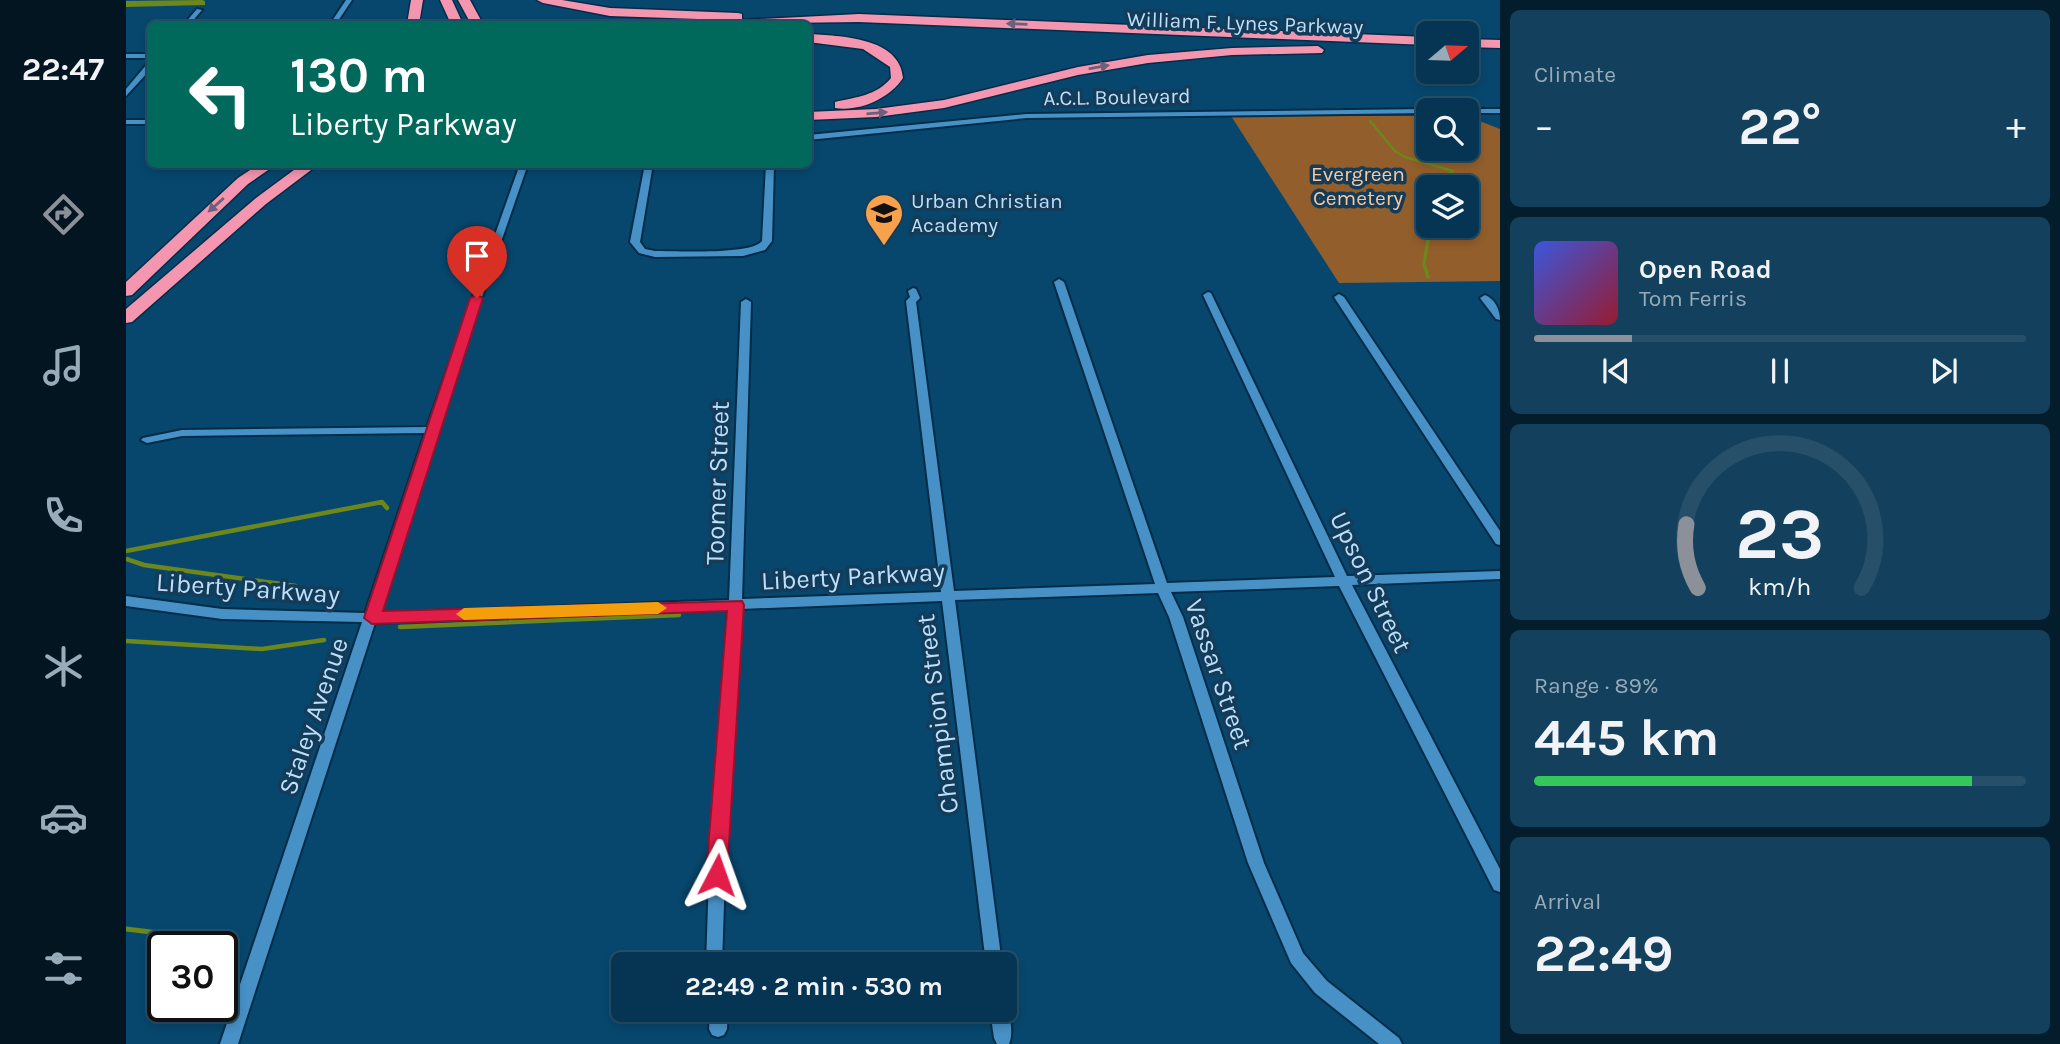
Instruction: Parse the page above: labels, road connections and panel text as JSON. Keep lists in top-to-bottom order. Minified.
{"streets":{"highway":["William F. Lynes Parkway"],"street":["A.C.L. Boulevard","Toomer Street","Liberty Parkway","Upson Street","Vassar Street","Champion Street","Staley Avenue"]},"crossings":[["Toomer Street","Liberty Parkway"],["Liberty Parkway","Upson Street"],["Liberty Parkway","Vassar Street"],["Liberty Parkway","Champion Street"],["Liberty Parkway","Staley Avenue"]],"parks":["Evergreen Cemetery"],"places":{"school or university":["Urban Christian Academy"]},"north":"right","page":{"tabs":"22:47","tile":["Climate",["Range · 89%","445 km"],["Arrival","22:49"]],"turn":["130 m","Liberty Parkway"],"heat":["−","22°","+"],"song":["Open Road","Tom Ferris"],"limit":"30","trip":"22:49 · 2 min · 530 m","gauge":["23","km/h"]}}
